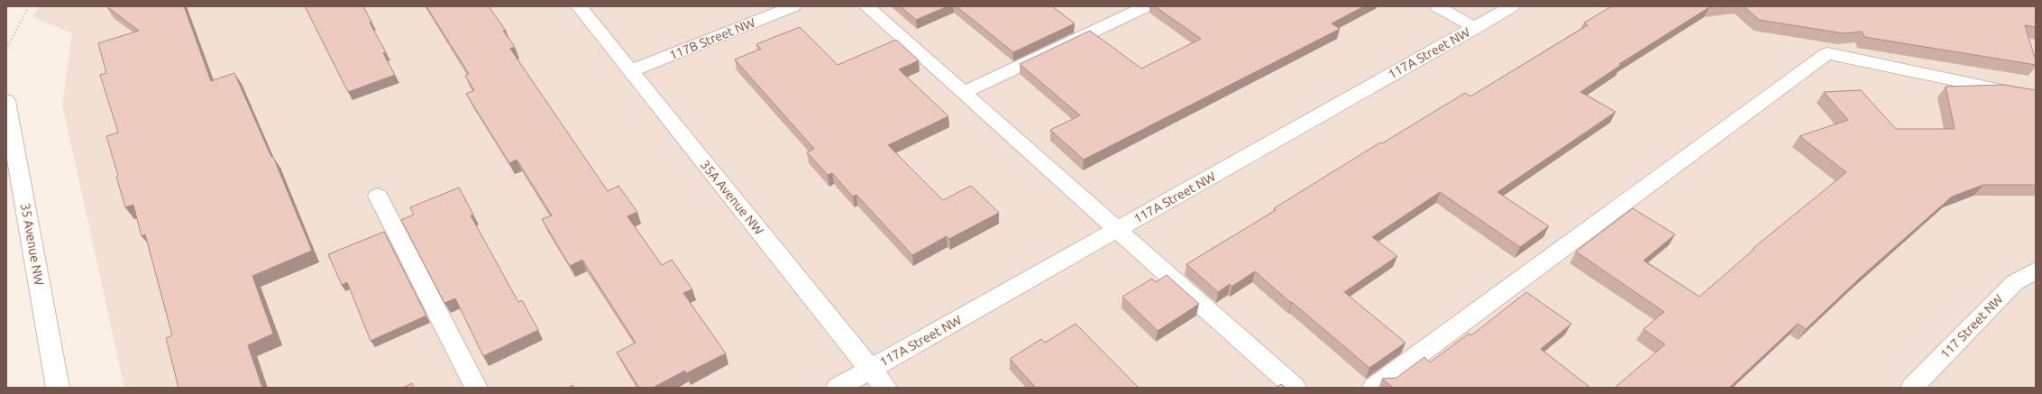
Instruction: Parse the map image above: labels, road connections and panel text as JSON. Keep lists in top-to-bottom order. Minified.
{"streets":{"street":["117B Street NW","117A Street NW","35A Avenue NW","35 Avenue NW","117 Street NW"]},"crossings":[["117B Street NW","35A Avenue NW"],["117A Street NW","35A Avenue NW"]]}
